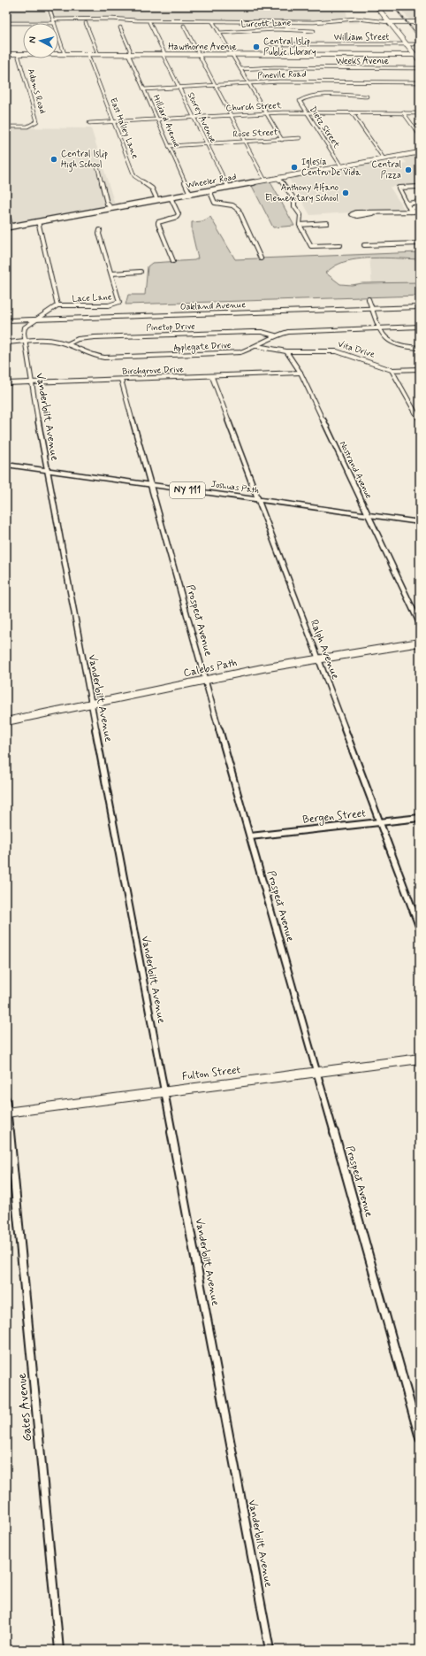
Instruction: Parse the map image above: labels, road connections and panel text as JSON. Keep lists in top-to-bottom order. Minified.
{"streets":{"main road":["Joshuas Path","NY 111"],"street":["Lurcott Lane","William Street","Hawthorne Avenue","Weeks Avenue","Pinevile Road","Adams Road","Church Street","Storey Avenue","Hilliard Avenue","Dietz Street","East Halley Lane","Rose Street","Wheeler Road","Lace Lane","Oakland Avenue","Pinetop Drive","Applegate Drive","Vita Drive","Birchgrove Drive","Vanderbilt Avenue","Nostrand Avenue","Prospect Avenue","Ralph Avenue","Calebs Path","Bergen Street","Fulton Street","Gates Avenue"]},"crossings":[["Hawthorne Avenue","Adams Road"],["Hawthorne Avenue","Storey Avenue"],["Hawthorne Avenue","Hilliard Avenue"],["Hawthorne Avenue","East Halley Lane"],["Pinevile Road","Storey Avenue"],["Pinevile Road","Hilliard Avenue"],["Church Street","Storey Avenue"],["Church Street","Hilliard Avenue"],["Church Street","Dietz Street"],["Church Street","East Halley Lane"],["Storey Avenue","Rose Street"],["Storey Avenue","Wheeler Road"],["Hilliard Avenue","Rose Street"],["Hilliard Avenue","Wheeler Road"],["Dietz Street","Wheeler Road"],["East Halley Lane","Wheeler Road"],["Lace Lane","Oakland Avenue"],["Lace Lane","Vanderbilt Avenue"],["Oakland Avenue","Vanderbilt Avenue"],["Pinetop Drive","Applegate Drive"],["Applegate Drive","Vanderbilt Avenue"],["Vita Drive","Nostrand Avenue"],["Birchgrove Drive","Vanderbilt Avenue"],["Birchgrove Drive","Nostrand Avenue"],["Birchgrove Drive","Prospect Avenue"],["Birchgrove Drive","Ralph Avenue"],["Vanderbilt Avenue","Joshuas Path"],["Vanderbilt Avenue","Calebs Path"],["Vanderbilt Avenue","Fulton Street"],["Nostrand Avenue","Joshuas Path"],["Joshuas Path","Prospect Avenue"],["Joshuas Path","Ralph Avenue"],["Prospect Avenue","Calebs Path"],["Prospect Avenue","Bergen Street"],["Prospect Avenue","Fulton Street"],["Ralph Avenue","Calebs Path"],["Ralph Avenue","Bergen Street"],["Fulton Street","Gates Avenue"]],"places":["Central Islip Public Library","Central Islip High School","Iglesia Centro De Vida","Central Pizza","Anthony Alfano Elementary School"],"north":"left"}
